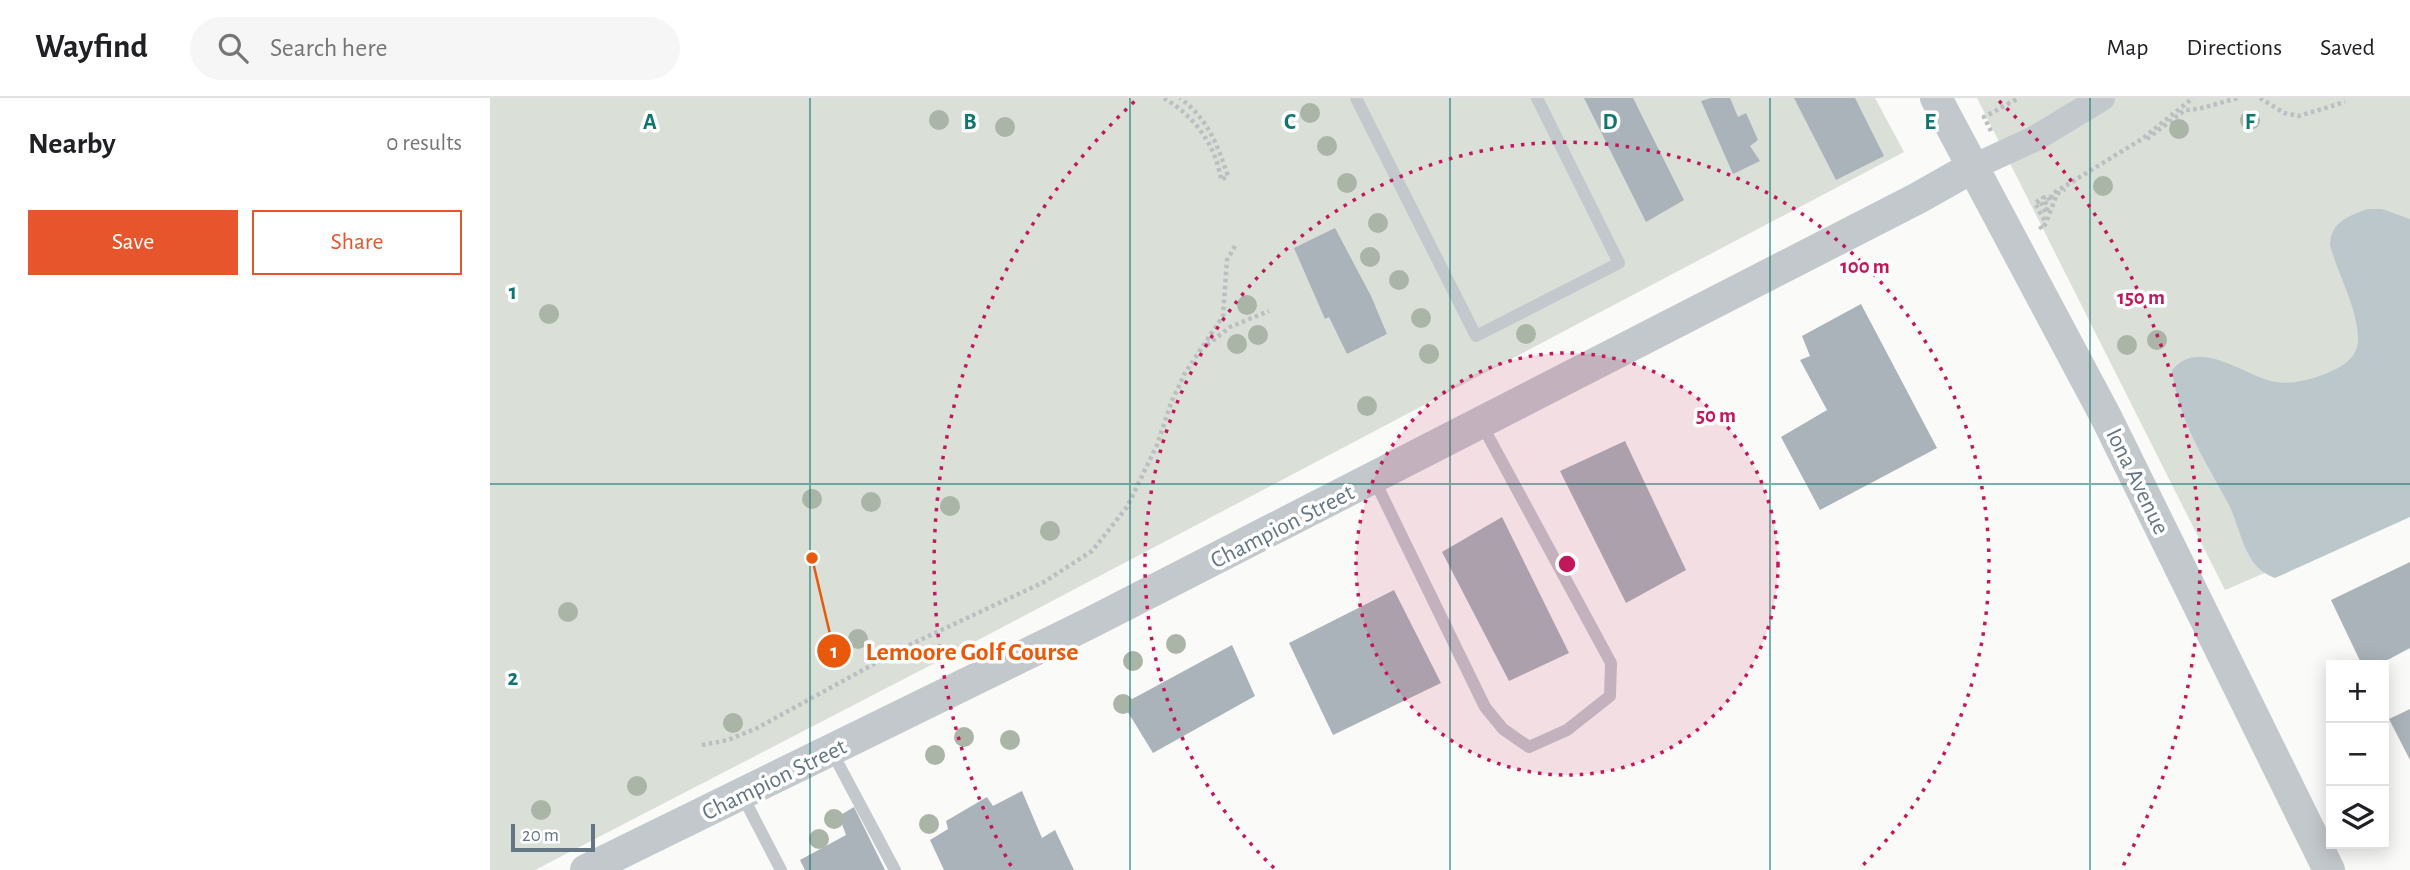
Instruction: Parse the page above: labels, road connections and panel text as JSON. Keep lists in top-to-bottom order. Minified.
{"streets":{"street":["Iona Avenue","Champion Street"]},"crossings":[["Iona Avenue","Champion Street"]],"places":["Lemoore Golf Course"],"scale_bar":"20 m","page":{"header":"Wayfind","search":"Search here","nav":["Map","Directions","Saved"],"heading":["Nearby","0 results"],"buttons":["Save","Share"],"map_buttons":["+","−"],"scale":"20 m"},"grid":{"columns":["A","B","C","D","E","F"],"rows":["1","2"]},"rings":["100 m","150 m","50 m"]}
